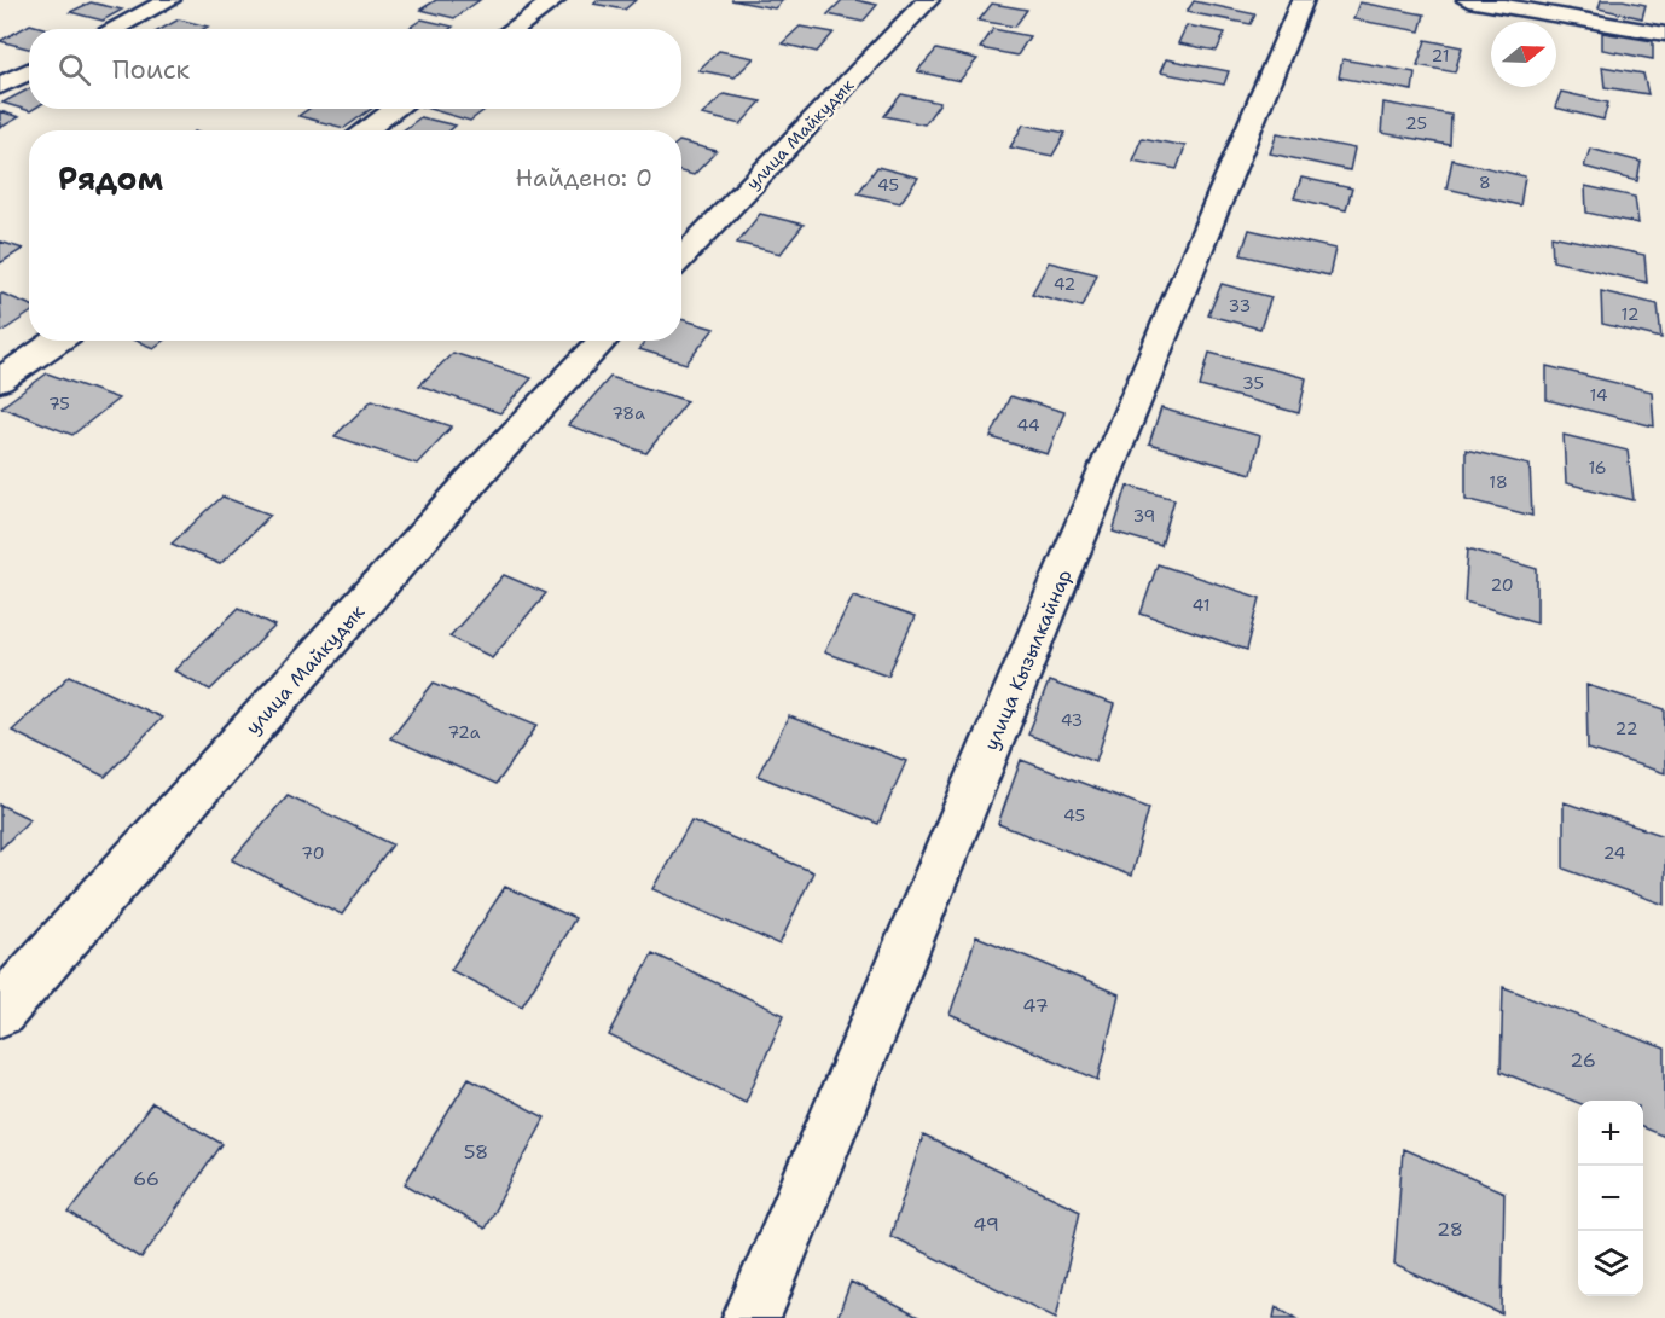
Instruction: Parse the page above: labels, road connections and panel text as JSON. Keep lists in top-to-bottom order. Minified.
{"streets":{"street":["улица Майкудык","улица Кызылкайнар"]},"house_numbers":["21","25","8","45","42","33","12","35","14","75","78а","44","16","18","39","20","41","43","22","72а","45","70","24","47","26","58","66","49","28"],"north":"right","page":{"search":"Поиск","heading":["Рядом","Найдено: 0"],"map_buttons":["+","−"]}}
